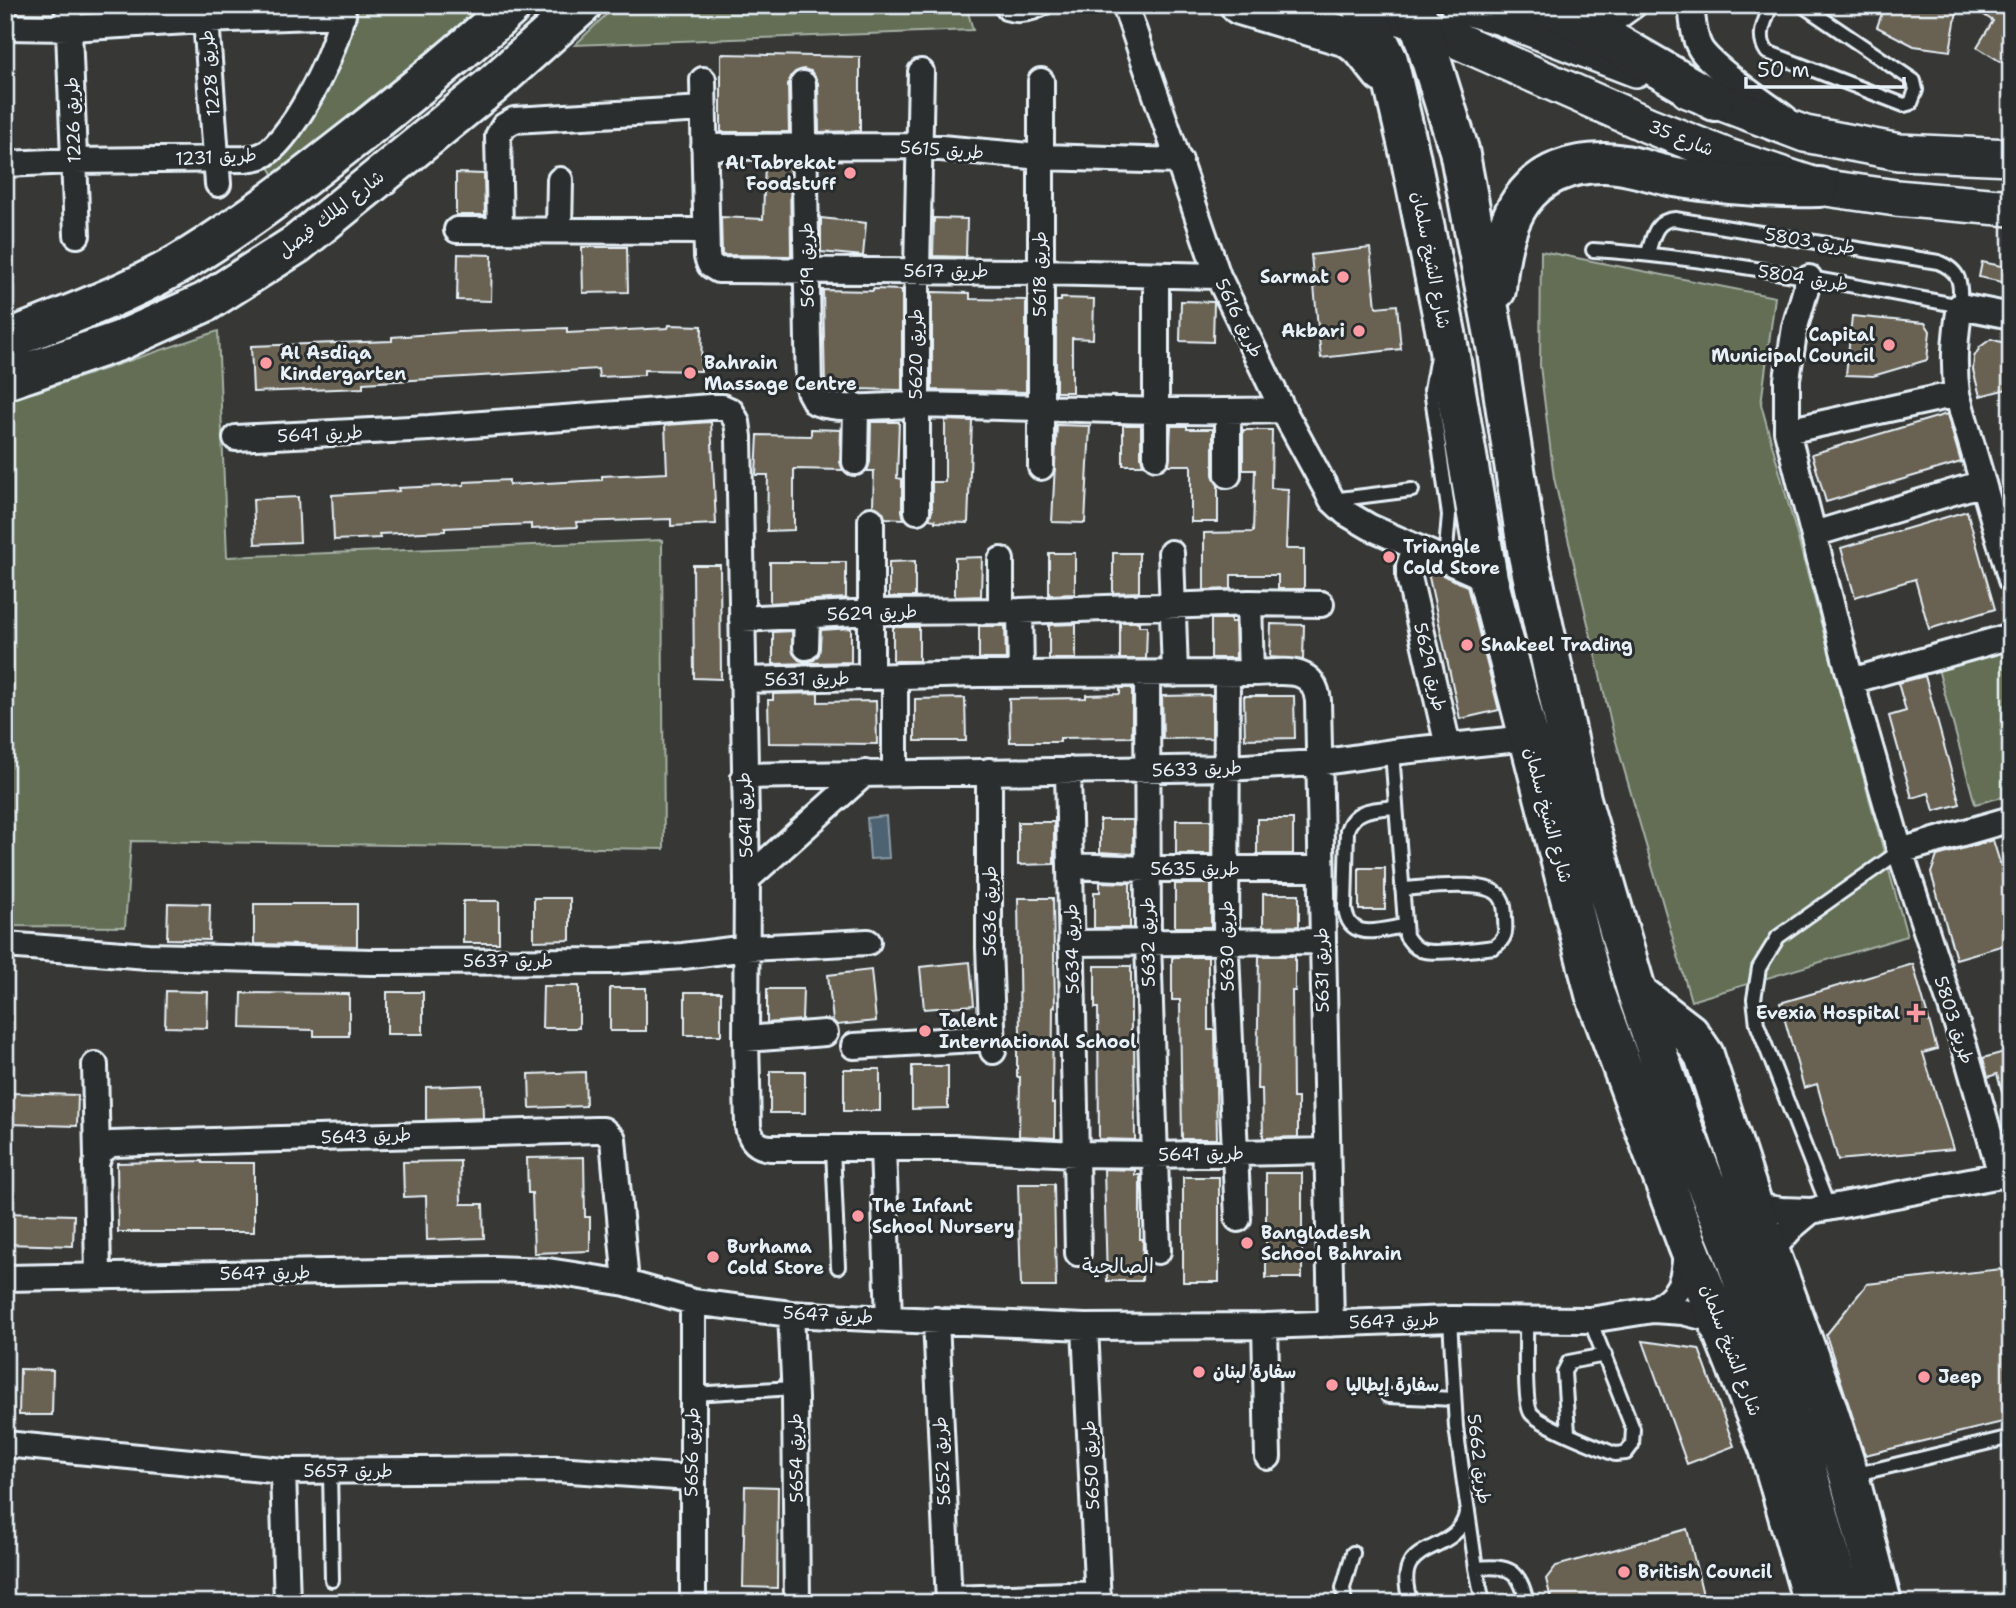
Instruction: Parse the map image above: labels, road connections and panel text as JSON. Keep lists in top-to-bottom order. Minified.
{"streets":{"main road":["شارع 35","شارع الملك فيصل","شارع الشيخ سلمان"],"street":["طريق 1228","طريق 1226","طريق 5615","طريق 1231","طريق 5803","طريق 5619","طريق 5617","طريق 5618","طريق 5804","طريق 5616","طريق 5620","طريق 5641","طريق 5629","طريق 5631","طريق 5633","طريق 5635","طريق 5636","طريق 5632","طريق 5630","طريق 5634","طريق 5637","طريق 5643","طريق 5647","طريق 5656","طريق 5654","طريق 5652","طريق 5650","طريق 5657"],"lane":["طريق 5662"]},"crossings":[["طريق 1228","طريق 1231"],["طريق 1226","طريق 1231"],["شارع 35","شارع الشيخ سلمان"],["طريق 5615","طريق 5619"],["طريق 5615","طريق 5617"],["طريق 5615","طريق 5618"],["طريق 5615","طريق 5616"],["طريق 5615","طريق 5620"],["طريق 5803","طريق 5804"],["شارع الشيخ سلمان","طريق 5616"],["شارع الشيخ سلمان","طريق 5633"],["شارع الشيخ سلمان","طريق 5647"],["طريق 5619","طريق 5617"],["طريق 5619","طريق 5618"],["طريق 5619","طريق 5616"],["طريق 5619","طريق 5620"],["طريق 5617","طريق 5618"],["طريق 5617","طريق 5616"],["طريق 5617","طريق 5620"],["طريق 5616","طريق 5629"],["طريق 5641","طريق 5629"],["طريق 5641","طريق 5631"],["طريق 5641","طريق 5633"],["طريق 5641","طريق 5632"],["طريق 5641","طريق 5630"],["طريق 5641","طريق 5634"],["طريق 5641","طريق 5637"],["طريق 5629","طريق 5631"],["طريق 5629","طريق 5633"],["طريق 5631","طريق 5633"],["طريق 5631","طريق 5635"],["طريق 5631","طريق 5632"],["طريق 5631","طريق 5630"],["طريق 5631","طريق 5647"],["طريق 5633","طريق 5636"],["طريق 5633","طريق 5632"],["طريق 5633","طريق 5630"],["طريق 5633","طريق 5634"],["طريق 5635","طريق 5632"],["طريق 5635","طريق 5630"],["طريق 5635","طريق 5634"],["طريق 5643","طريق 5647"],["طريق 5647","طريق 5656"],["طريق 5647","طريق 5654"],["طريق 5647","طريق 5662"],["طريق 5647","طريق 5652"],["طريق 5647","طريق 5650"],["طريق 5656","طريق 5657"]],"districts":["الصالحية"],"places":{"other":["Al Tabrekat Foodstuff","Sarmat","Akbari","Capital Municipal Council","Al Asdiqa Kindergarten","Bahrain Massage Centre","Triangle Cold Store","Shakeel Trading","Talent International School","The Infant School Nursery","Bangladesh School Bahrain","Burhama Cold Store","سفارة لبنان","Jeep","سفارة إيطاليا","British Council"],"health":["Evexia Hospital"]},"scale_bar":"50 m"}
